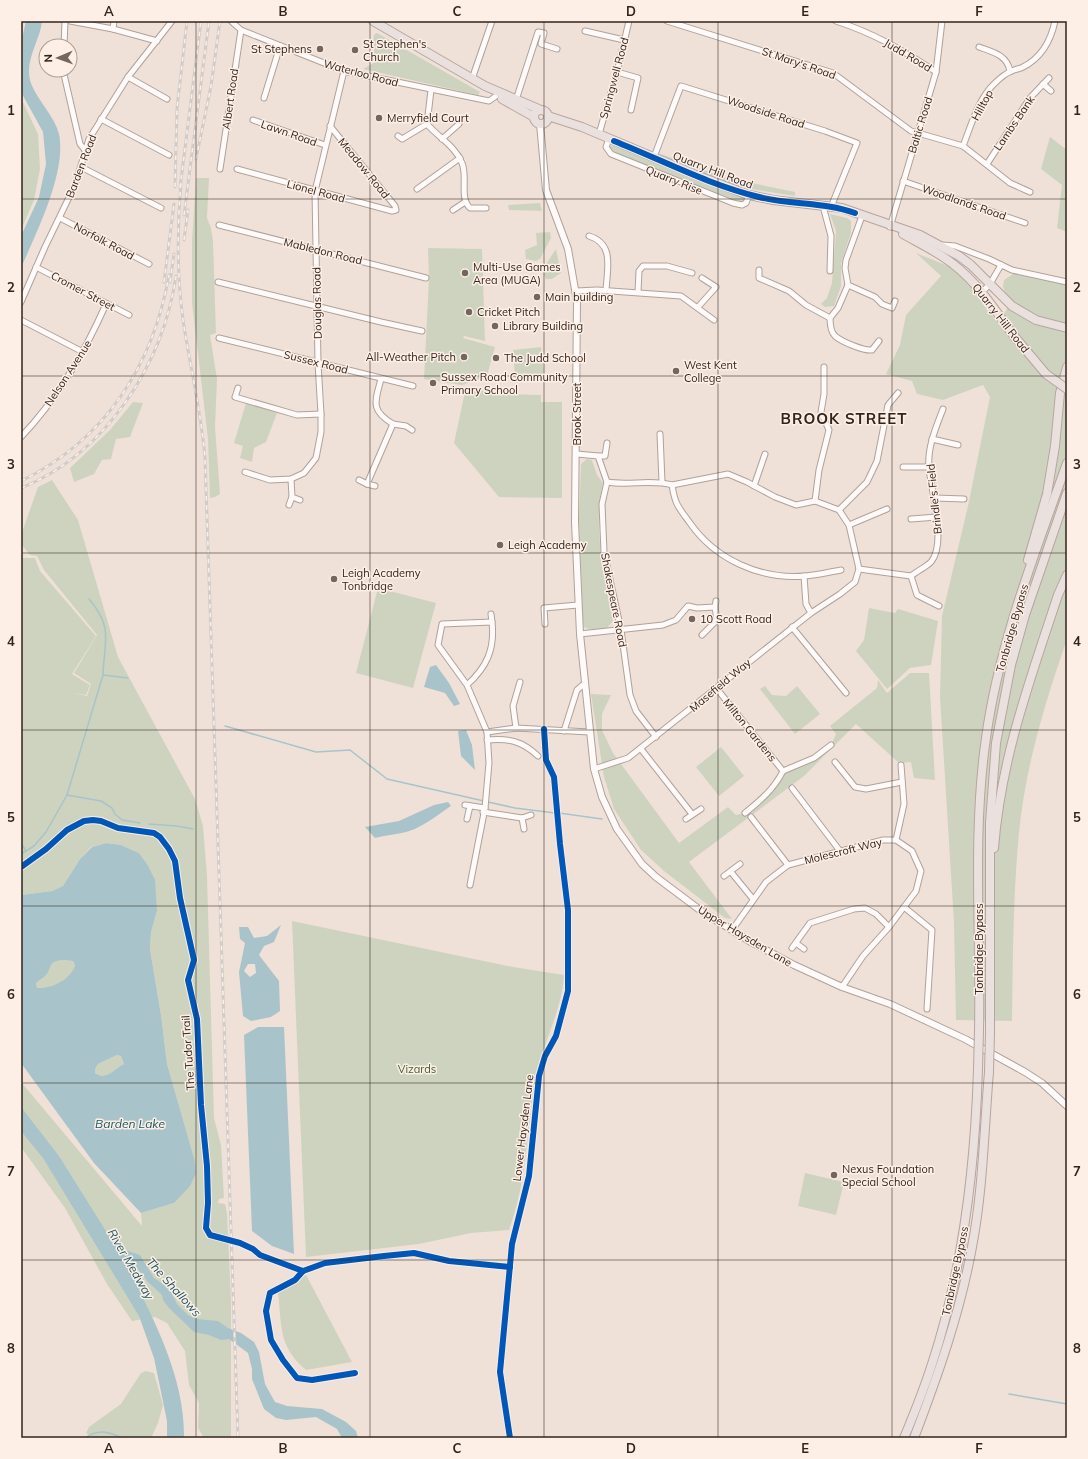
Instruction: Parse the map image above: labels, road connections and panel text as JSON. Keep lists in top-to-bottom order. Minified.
{"streets":{"highway":["Quarry Hill Road","Tonbridge Bypass"],"street":["Judd Road","St Mary's Road","Waterloo Road","Springwell Road","Albert Road","Hilltop","Woodside Road","Lambs Bank","Baltic Road","Lawn Road","Barden Road","Meadow Road","Quarry Rise","Lionel Road","Woodlands Road","Norfolk Road","Mabledon Road","Cromer Street","Douglas Road","Sussex Road","Nelson Avenue","Brook Street","Brindle's Field","Shakespeare Road","Masefield Way","Milton Gardens","Molescroft Way","Upper Haysden Lane","Lower Haysden Lane"],"cycle path":["The Tudor Trail"]},"crossings":[["Judd Road","Baltic Road"],["St Mary's Road","Baltic Road"],["Waterloo Road","Albert Road"],["Waterloo Road","Douglas Road"],["Springwell Road","Quarry Hill Road"],["Woodside Road","Quarry Hill Road"],["Baltic Road","Quarry Hill Road"],["Baltic Road","Woodlands Road"],["Lawn Road","Douglas Road"],["Barden Road","Norfolk Road"],["Barden Road","Cromer Street"],["Meadow Road","Lionel Road"],["Meadow Road","Douglas Road"],["Quarry Hill Road","Quarry Rise"],["Quarry Hill Road","Brook Street"],["Lionel Road","Douglas Road"],["Mabledon Road","Douglas Road"],["Cromer Street","Nelson Avenue"],["Douglas Road","Sussex Road"],["Brook Street","Upper Haysden Lane"],["Shakespeare Road","Masefield Way"],["Masefield Way","Milton Gardens"],["Masefield Way","Upper Haysden Lane"],["Molescroft Way","Upper Haysden Lane"]],"districts":["BROOK STREET"],"water":["Barden Lake","River Medway","The Shallows"],"parks":["Vizards"],"places":["St Stephens","St Stephen's Church","Merryfield Court","Multi-Use Games Area (MUGA)","Main building","Cricket Pitch","Library Building","All-Weather Pitch","The Judd School","West Kent College","Sussex Road Community Primary School","Leigh Academy","Leigh Academy Tonbridge","10 Scott Road","Nexus Foundation Special School"],"north":"left","grid":{"columns":["A","B","C","D","E","F"],"rows":["1","2","3","4","5","6","7","8"]}}
